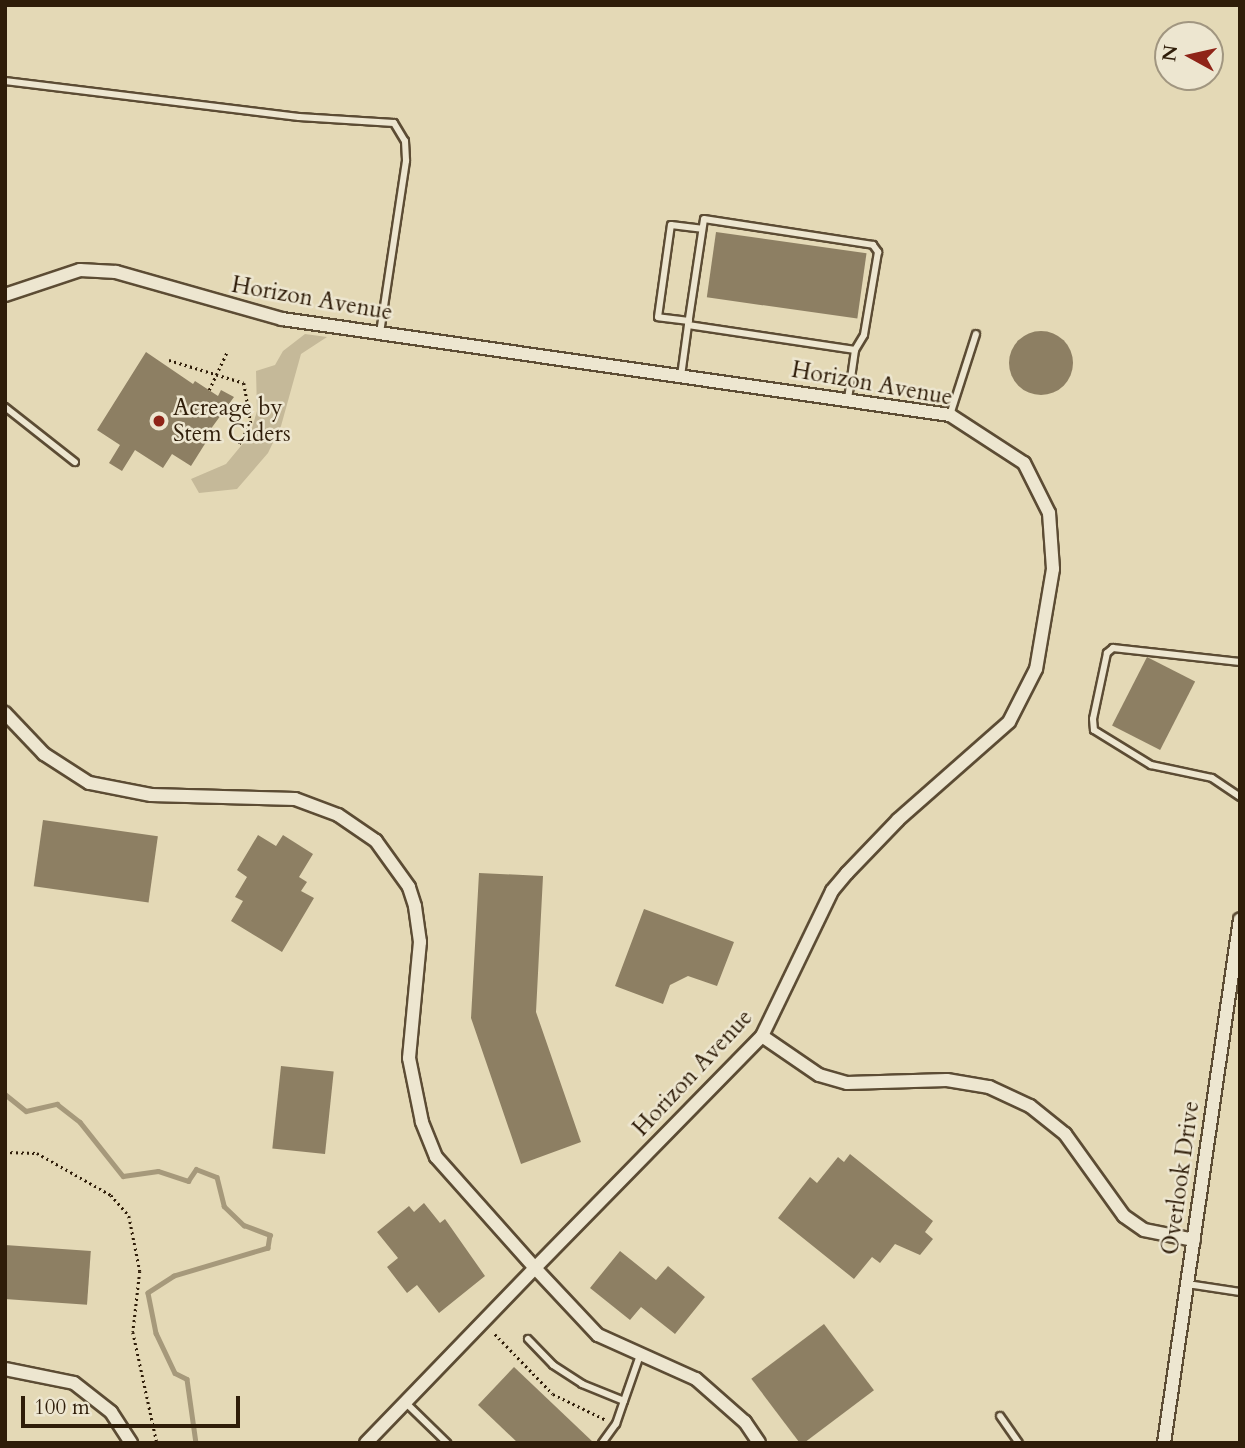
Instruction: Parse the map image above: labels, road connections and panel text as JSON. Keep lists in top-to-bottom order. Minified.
{"streets":{"street":["Horizon Avenue","Overlook Drive"]},"places":["Acreage by Stem Ciders"],"scale_bar":"100 m","north":"left"}
